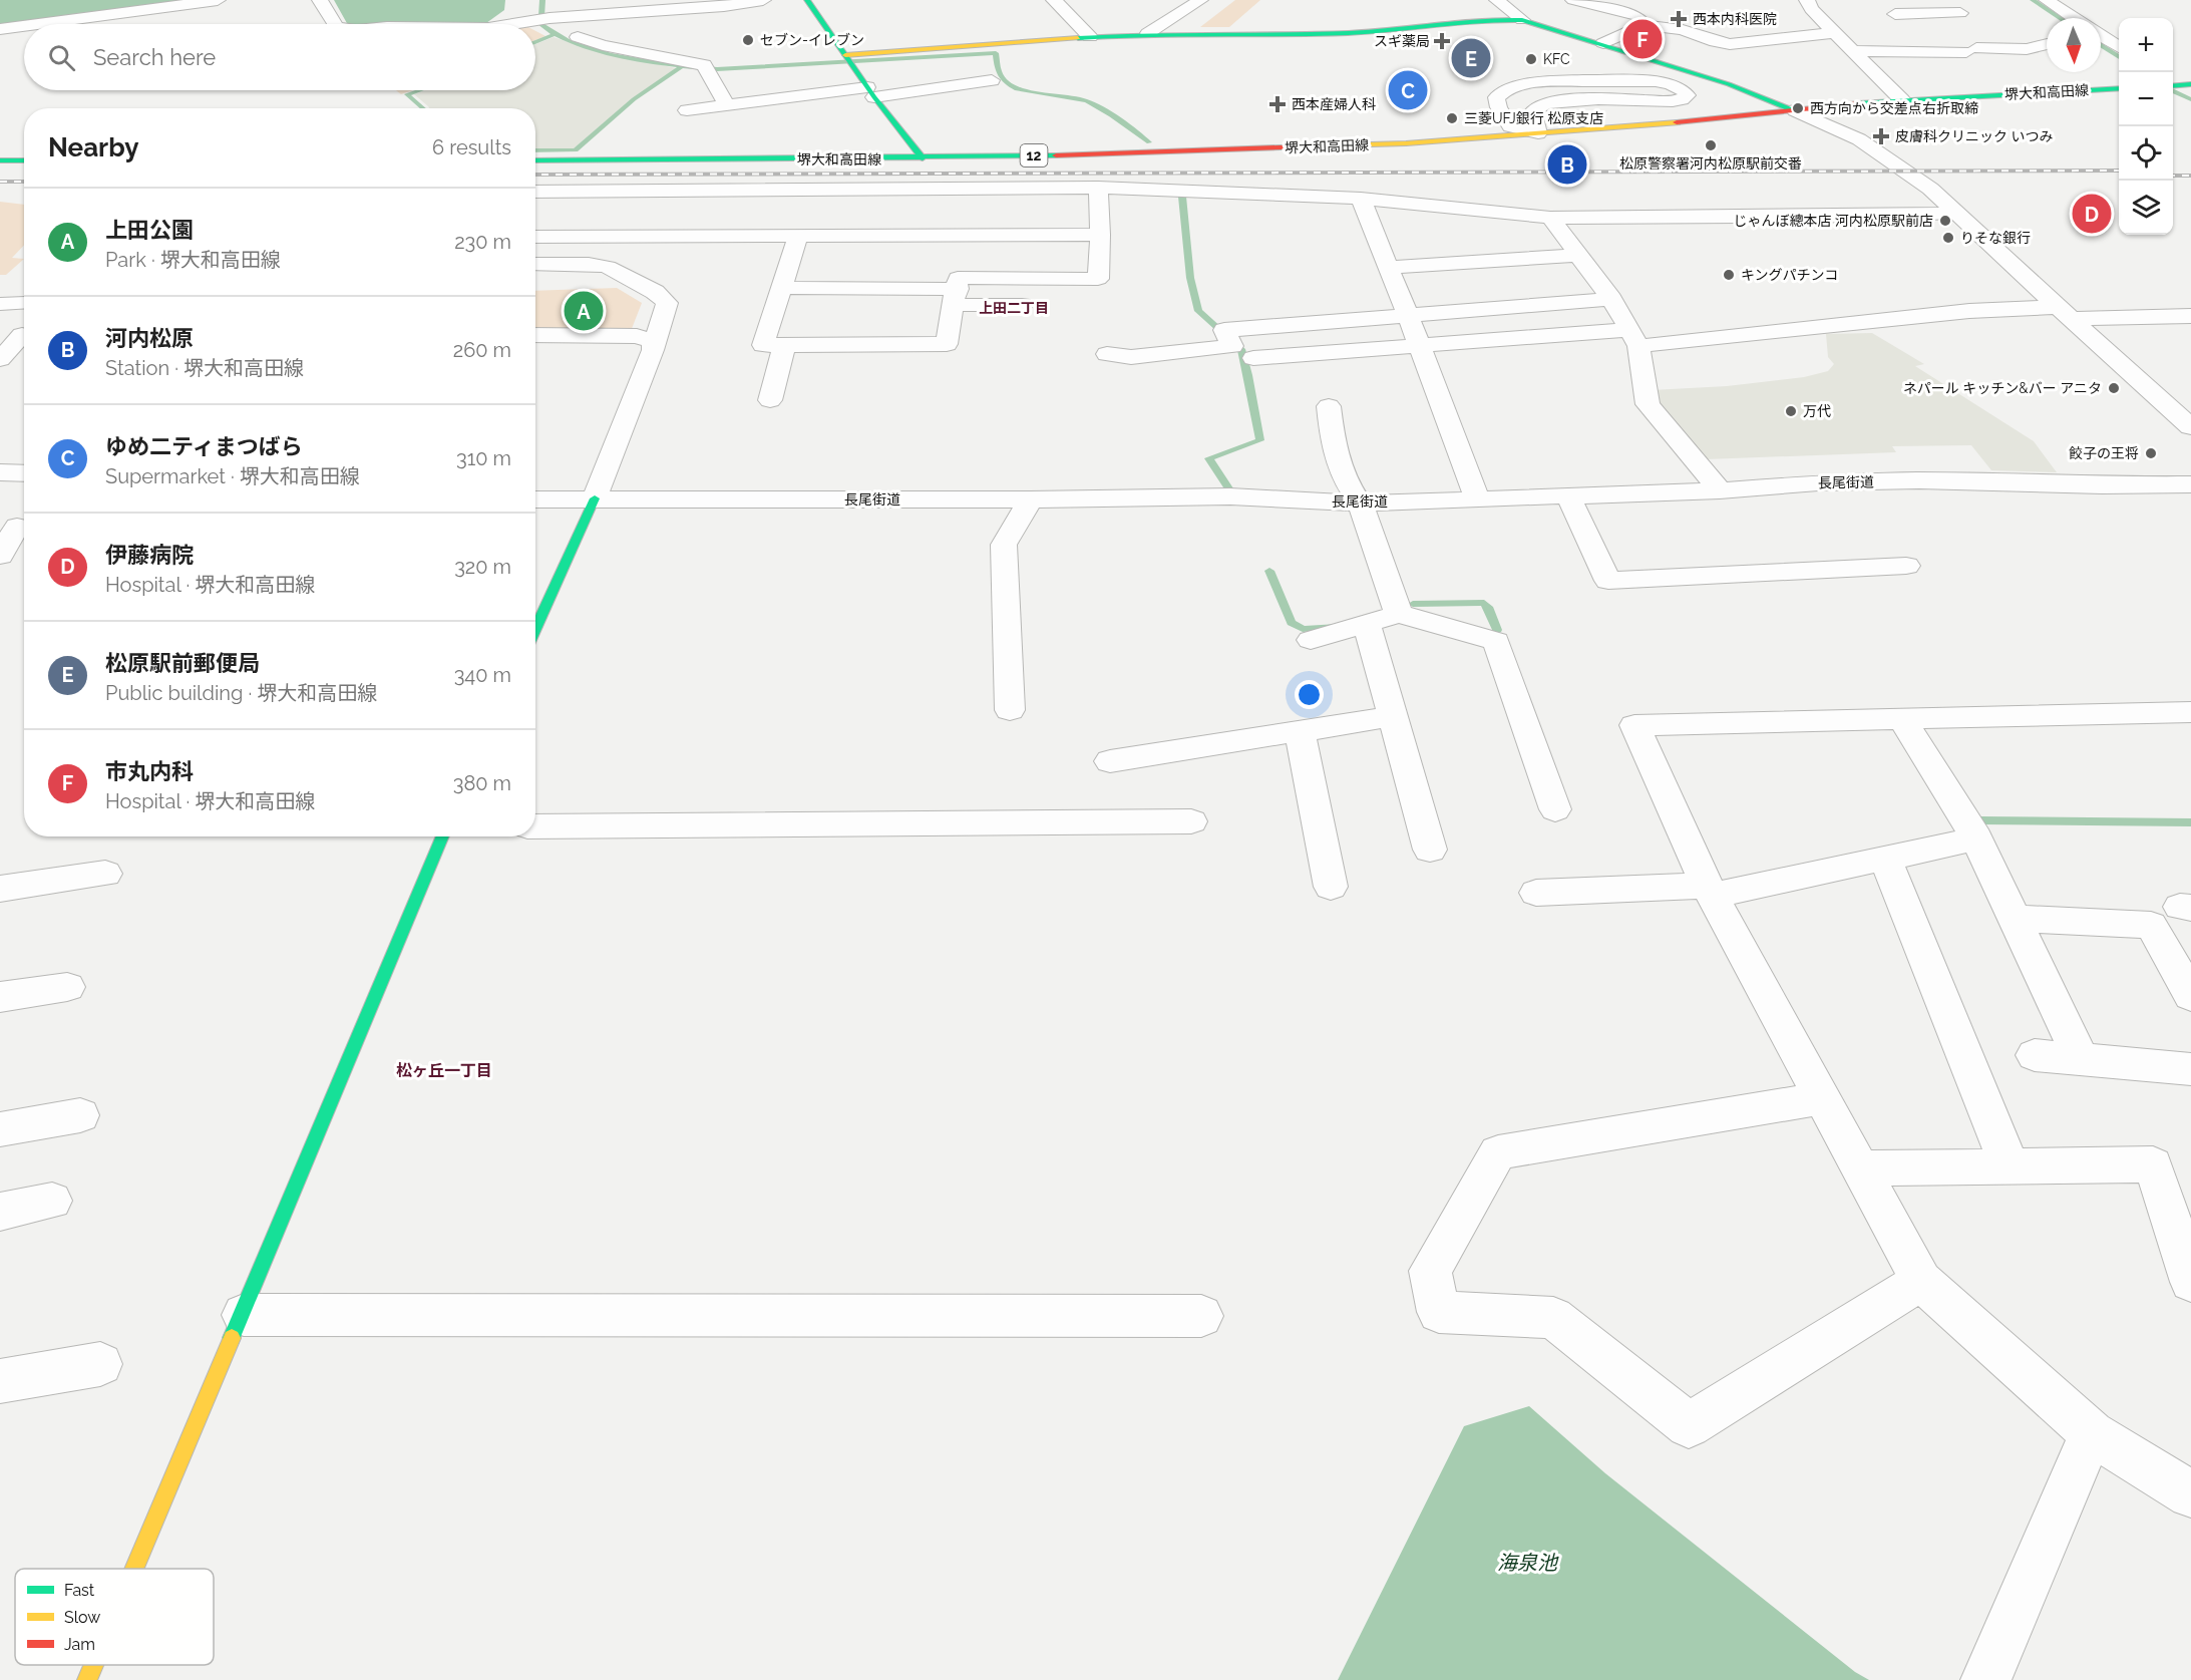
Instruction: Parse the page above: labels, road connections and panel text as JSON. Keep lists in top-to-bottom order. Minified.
{"streets":{"street":["堺大和高田線","12","長尾街道"]},"districts":["上田二丁目","松ヶ丘一丁目"],"water":["海泉池"],"places":{"health":["西本内科医院","スギ薬局","西本産婦人科","皮膚科クリニック いつみ"],"other":["セブン-イレブン","KFC","西方向から交差点右折取締","三菱UFJ銀行 松原支店","松原警察署河内松原駅前交番","じゃんぼ總本店 河内松原駅前店","りそな銀行","キングパチンコ","ネパール キッチン&バー アニタ","万代","餃子の王将"]},"legend":["Fast","Slow","Jam"],"north":"bottom","page":{"pins":["F","E","C","B","D","A"],"map_buttons":["+","−"],"search":"Search here","heading":["Nearby","6 results"],"list":[{"mark":"A","name":"上田公園","note":"Park · 堺大和高田線","value":"230 m"},{"mark":"B","name":"河内松原","note":"Station · 堺大和高田線","value":"260 m"},{"mark":"C","name":"ゆめ二ティまつばら","note":"Supermarket · 堺大和高田線","value":"310 m"},{"mark":"D","name":"伊藤病院","note":"Hospital · 堺大和高田線","value":"320 m"},{"mark":"E","name":"松原駅前郵便局","note":"Public building · 堺大和高田線","value":"340 m"},{"mark":"F","name":"市丸内科","note":"Hospital · 堺大和高田線","value":"380 m"}]}}
